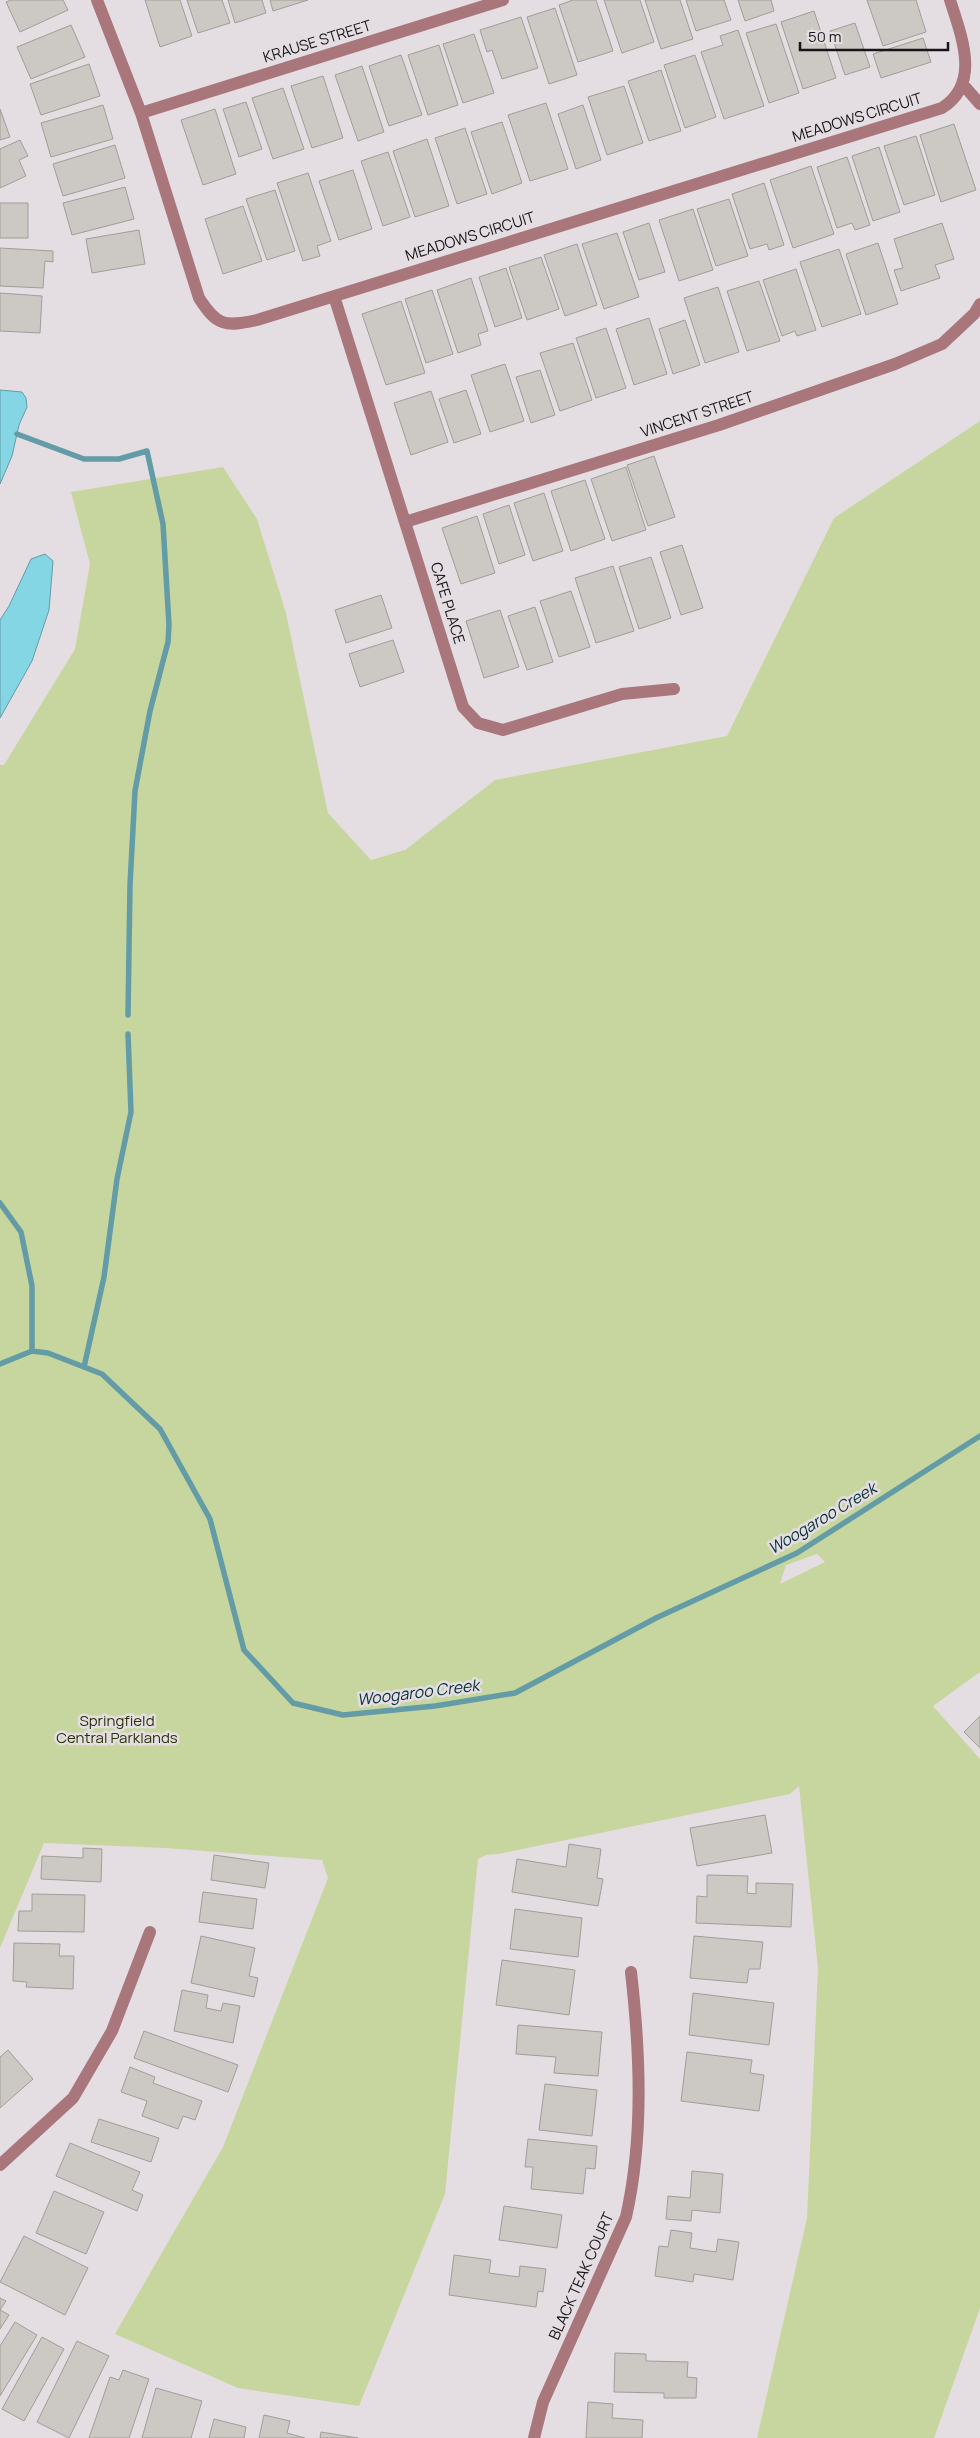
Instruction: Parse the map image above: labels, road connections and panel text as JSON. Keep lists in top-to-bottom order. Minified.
{"streets":{"street":["KRAUSE STREET","MEADOWS CIRCUIT","VINCENT STREET","CAFE PLACE","BLACK TEAK COURT"]},"crossings":[["KRAUSE STREET","MEADOWS CIRCUIT"],["MEADOWS CIRCUIT","CAFE PLACE"],["VINCENT STREET","CAFE PLACE"]],"water":["Woogaroo Creek"],"parks":["Springfield Central Parklands"],"scale_bar":"50 m"}
